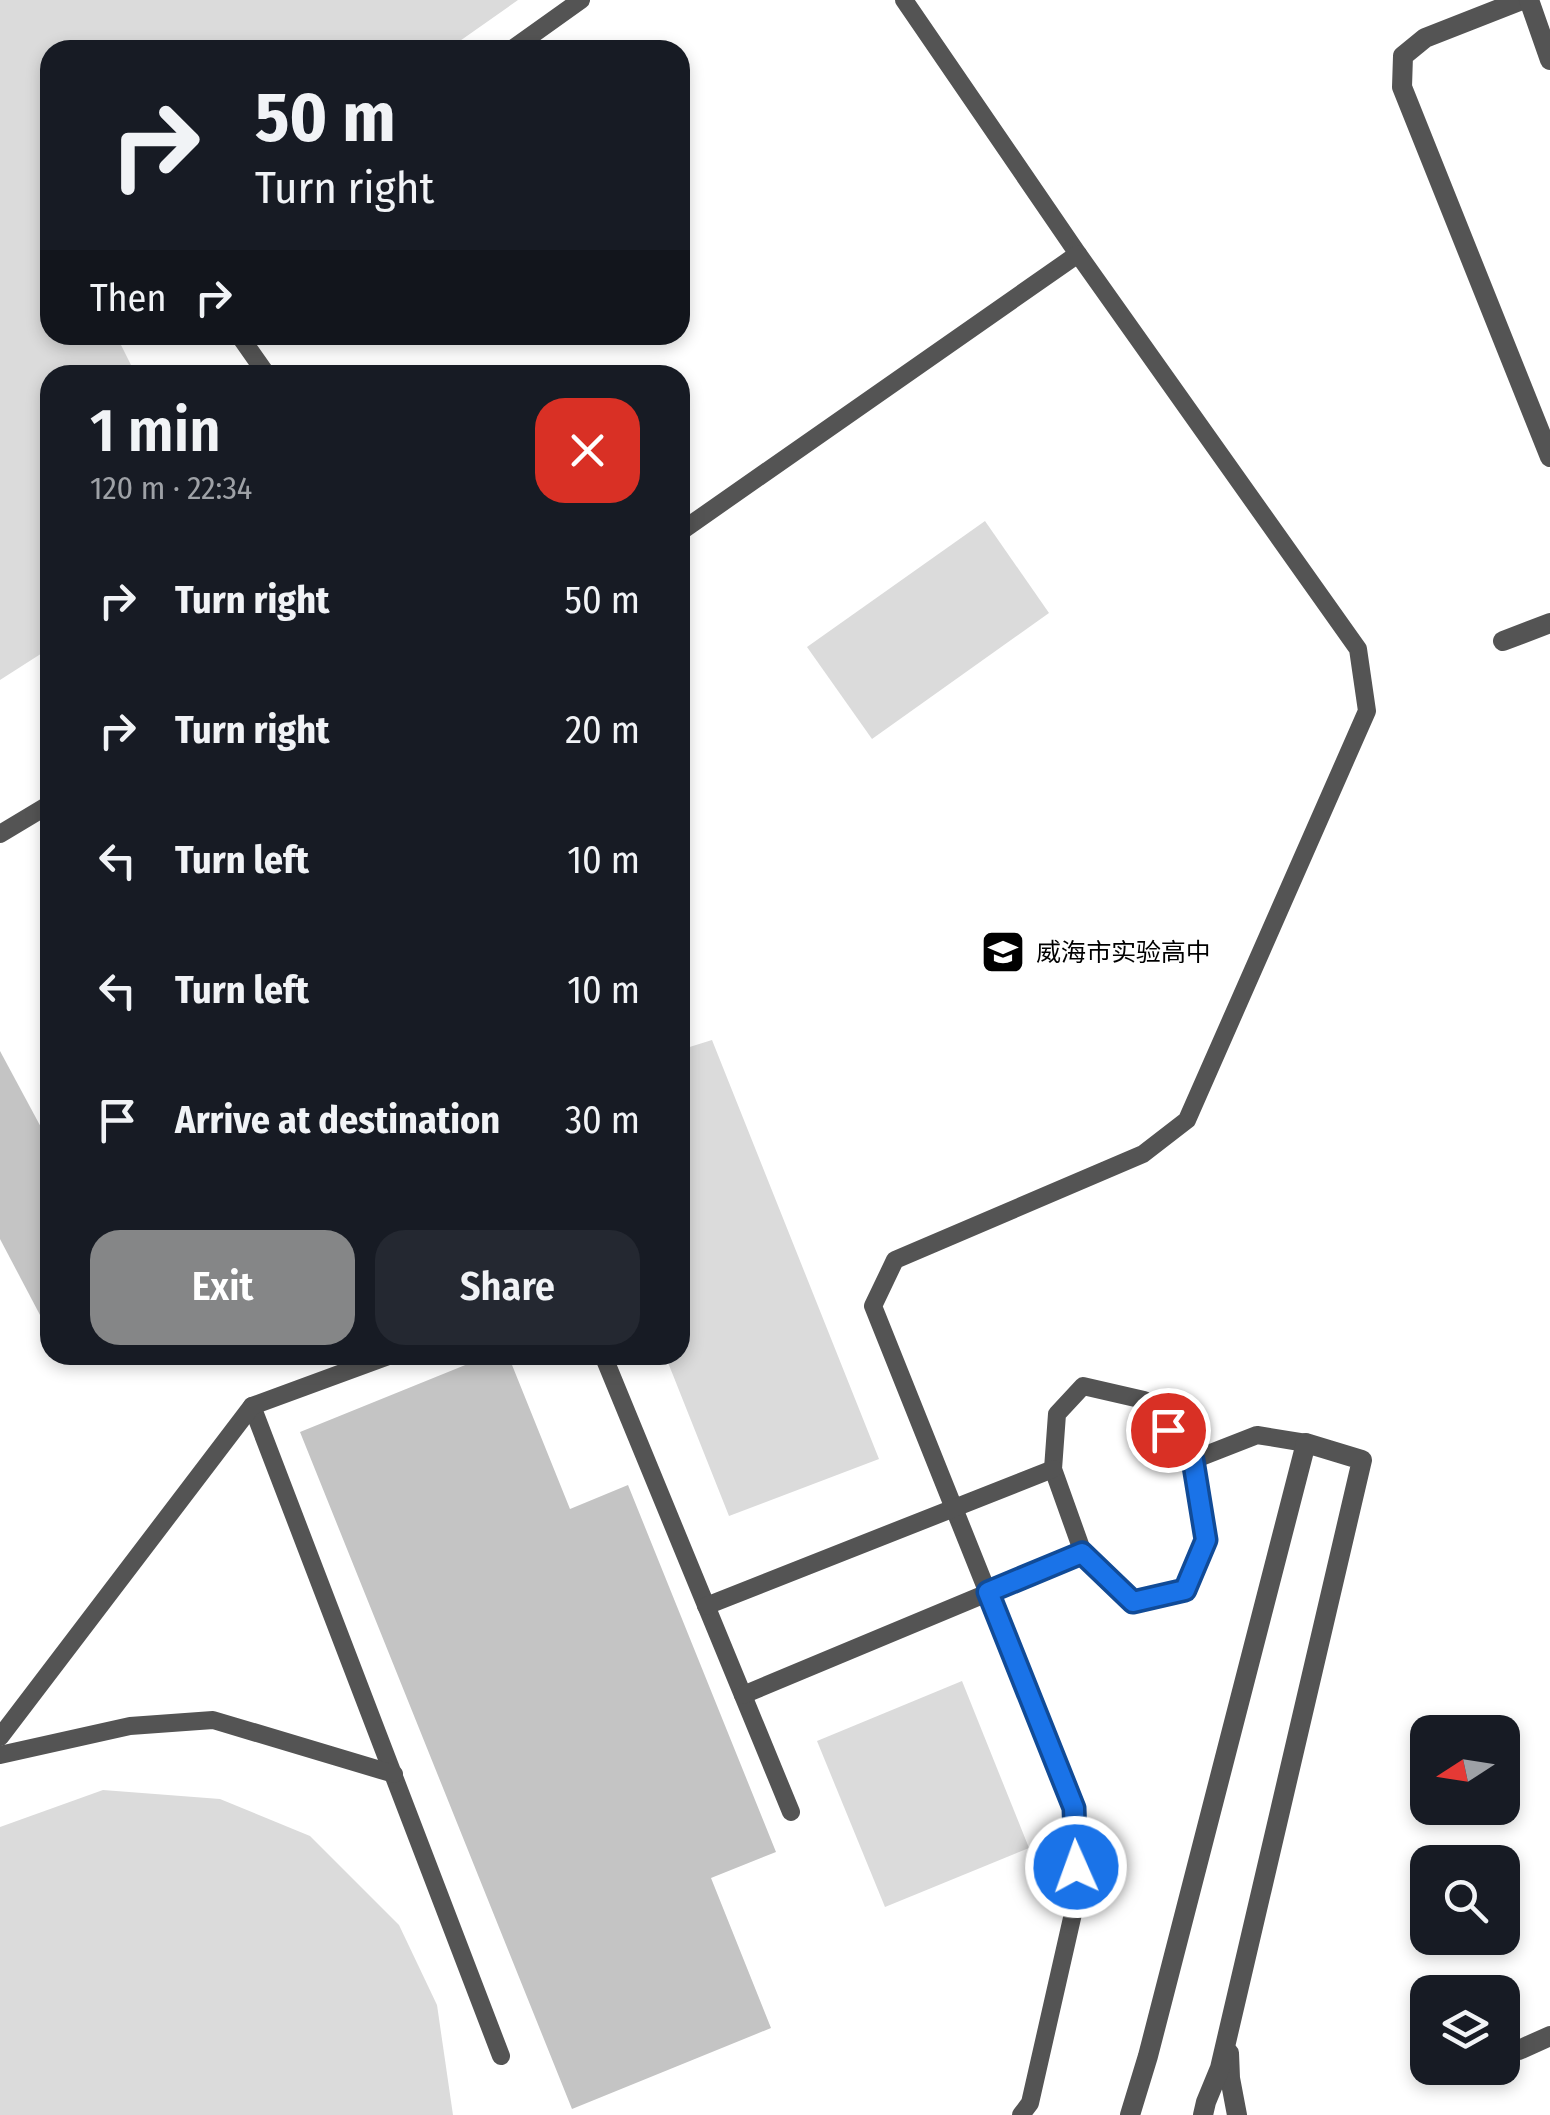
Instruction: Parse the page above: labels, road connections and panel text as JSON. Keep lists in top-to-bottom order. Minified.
{"places":{"school or university":["威海市实验高中"]},"north":"left","page":{"turn":["50 m","Turn right"],"then":"Then","heading":["1 min","120 m · 22:34"],"list":[{"name":"Turn right","value":"50 m"},{"name":"Turn right","value":"20 m"},{"name":"Turn left","value":"10 m"},{"name":"Turn left","value":"10 m"},{"name":"Arrive at destination","value":"30 m"}],"buttons":["Exit","Share"]}}
